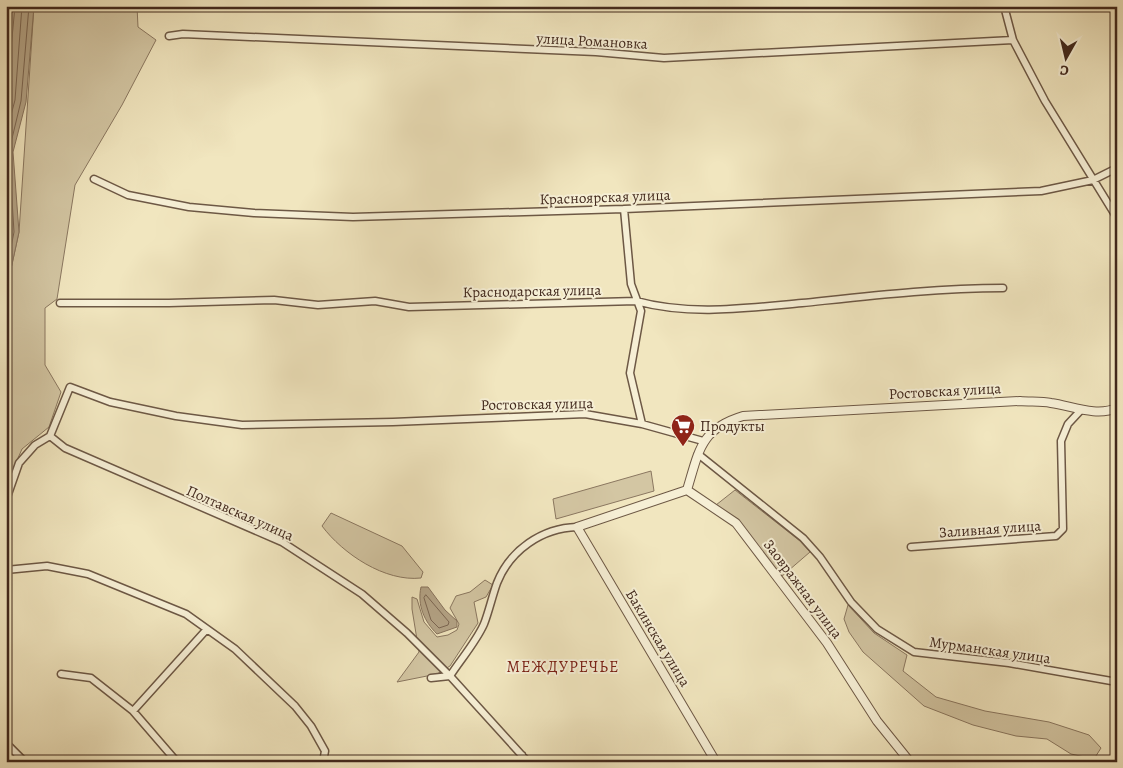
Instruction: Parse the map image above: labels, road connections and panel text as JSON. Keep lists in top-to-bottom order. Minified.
{"streets":{"street":["улица Романовка","Красноярская улица","Краснодарская улица","Ростовская улица","Полтавская улица","Заливная улица","Заовражная улица","Бакинская улица","Мурманская улица"]},"crossings":[["Ростовская улица","Полтавская улица"],["Ростовская улица","Заливная улица"]],"districts":["МЕЖДУРЕЧЬЕ"],"places":{"supermarket":["Продукты"]},"north":"bottom"}
